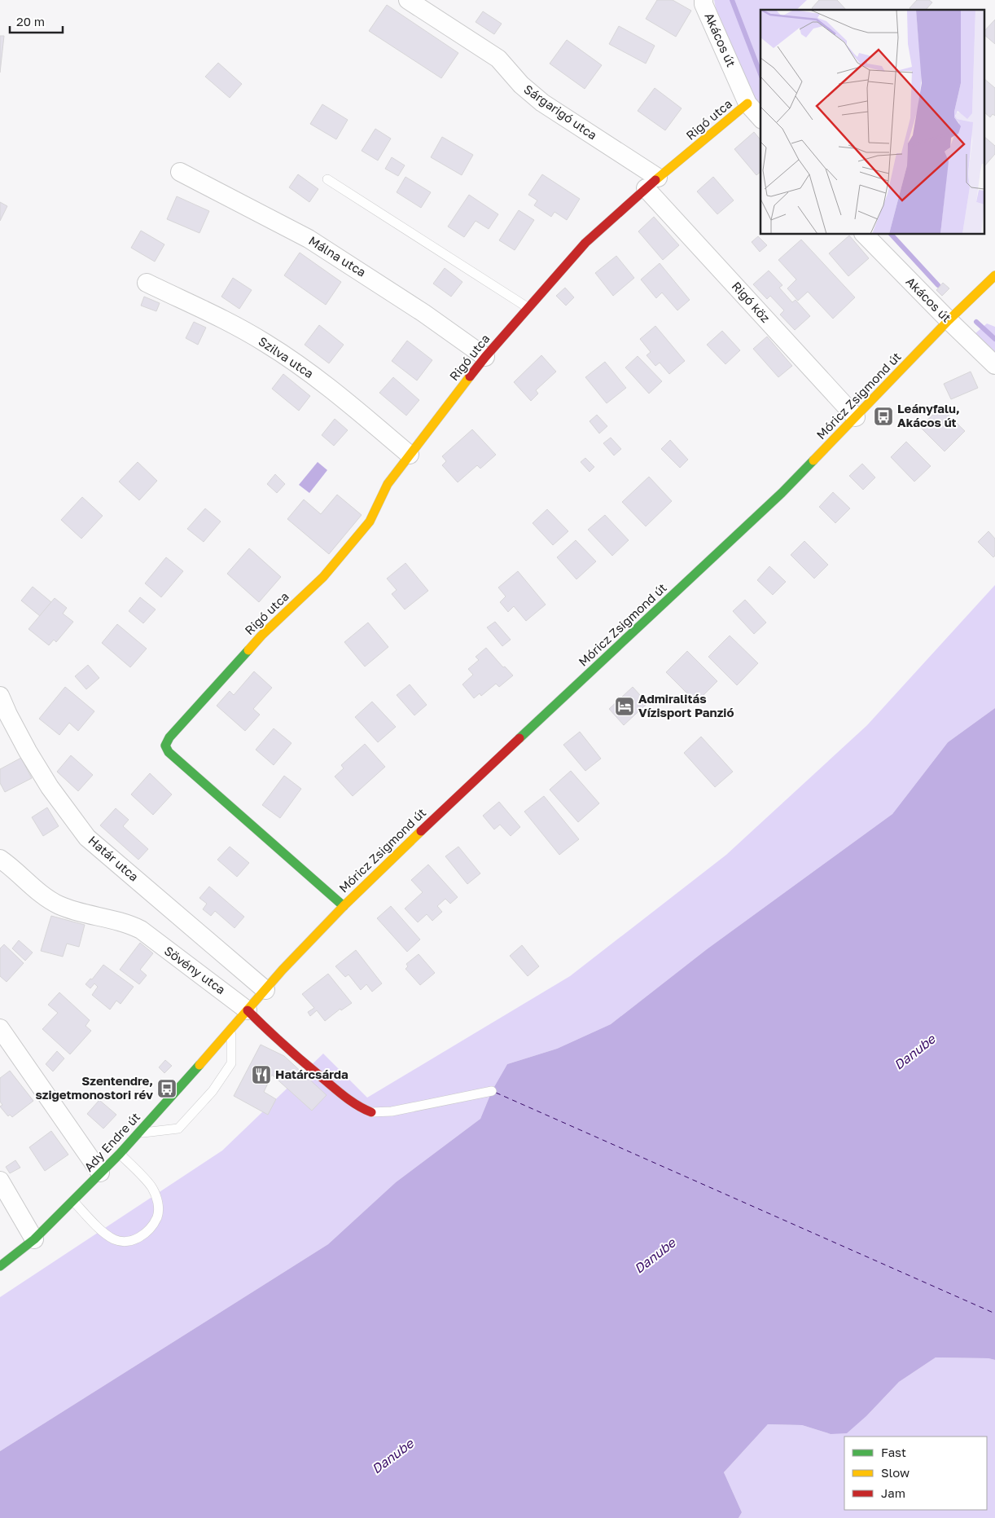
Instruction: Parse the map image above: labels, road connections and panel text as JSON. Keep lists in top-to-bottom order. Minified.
{"streets":{"main road":["Rigó utca","Móricz Zsigmond út","Sövény utca","Ady Endre út"],"street":["Akácos út","Sárgarigó utca","Málna utca","Rigó köz","Szilva utca","Határ utca"]},"crossings":[["Akácos út","Rigó utca"],["Akácos út","Móricz Zsigmond út"],["Sárgarigó utca","Rigó utca"],["Sárgarigó utca","Rigó köz"],["Rigó utca","Málna utca"],["Rigó utca","Rigó köz"],["Rigó utca","Szilva utca"],["Rigó utca","Móricz Zsigmond út"],["Rigó köz","Móricz Zsigmond út"],["Móricz Zsigmond út","Határ utca"],["Móricz Zsigmond út","Ady Endre út"],["Határ utca","Ady Endre út"],["Sövény utca","Ady Endre út"]],"water":["Danube"],"places":{"bus stop":["Leányfalu, Akácos út","Szentendre, szigetmonostori rév"],"hotel":["Admiralitás Vízisport Panzió"],"restaurant":["Határcsárda"]},"legend":["Fast","Slow","Jam"],"scale_bar":"20 m"}
